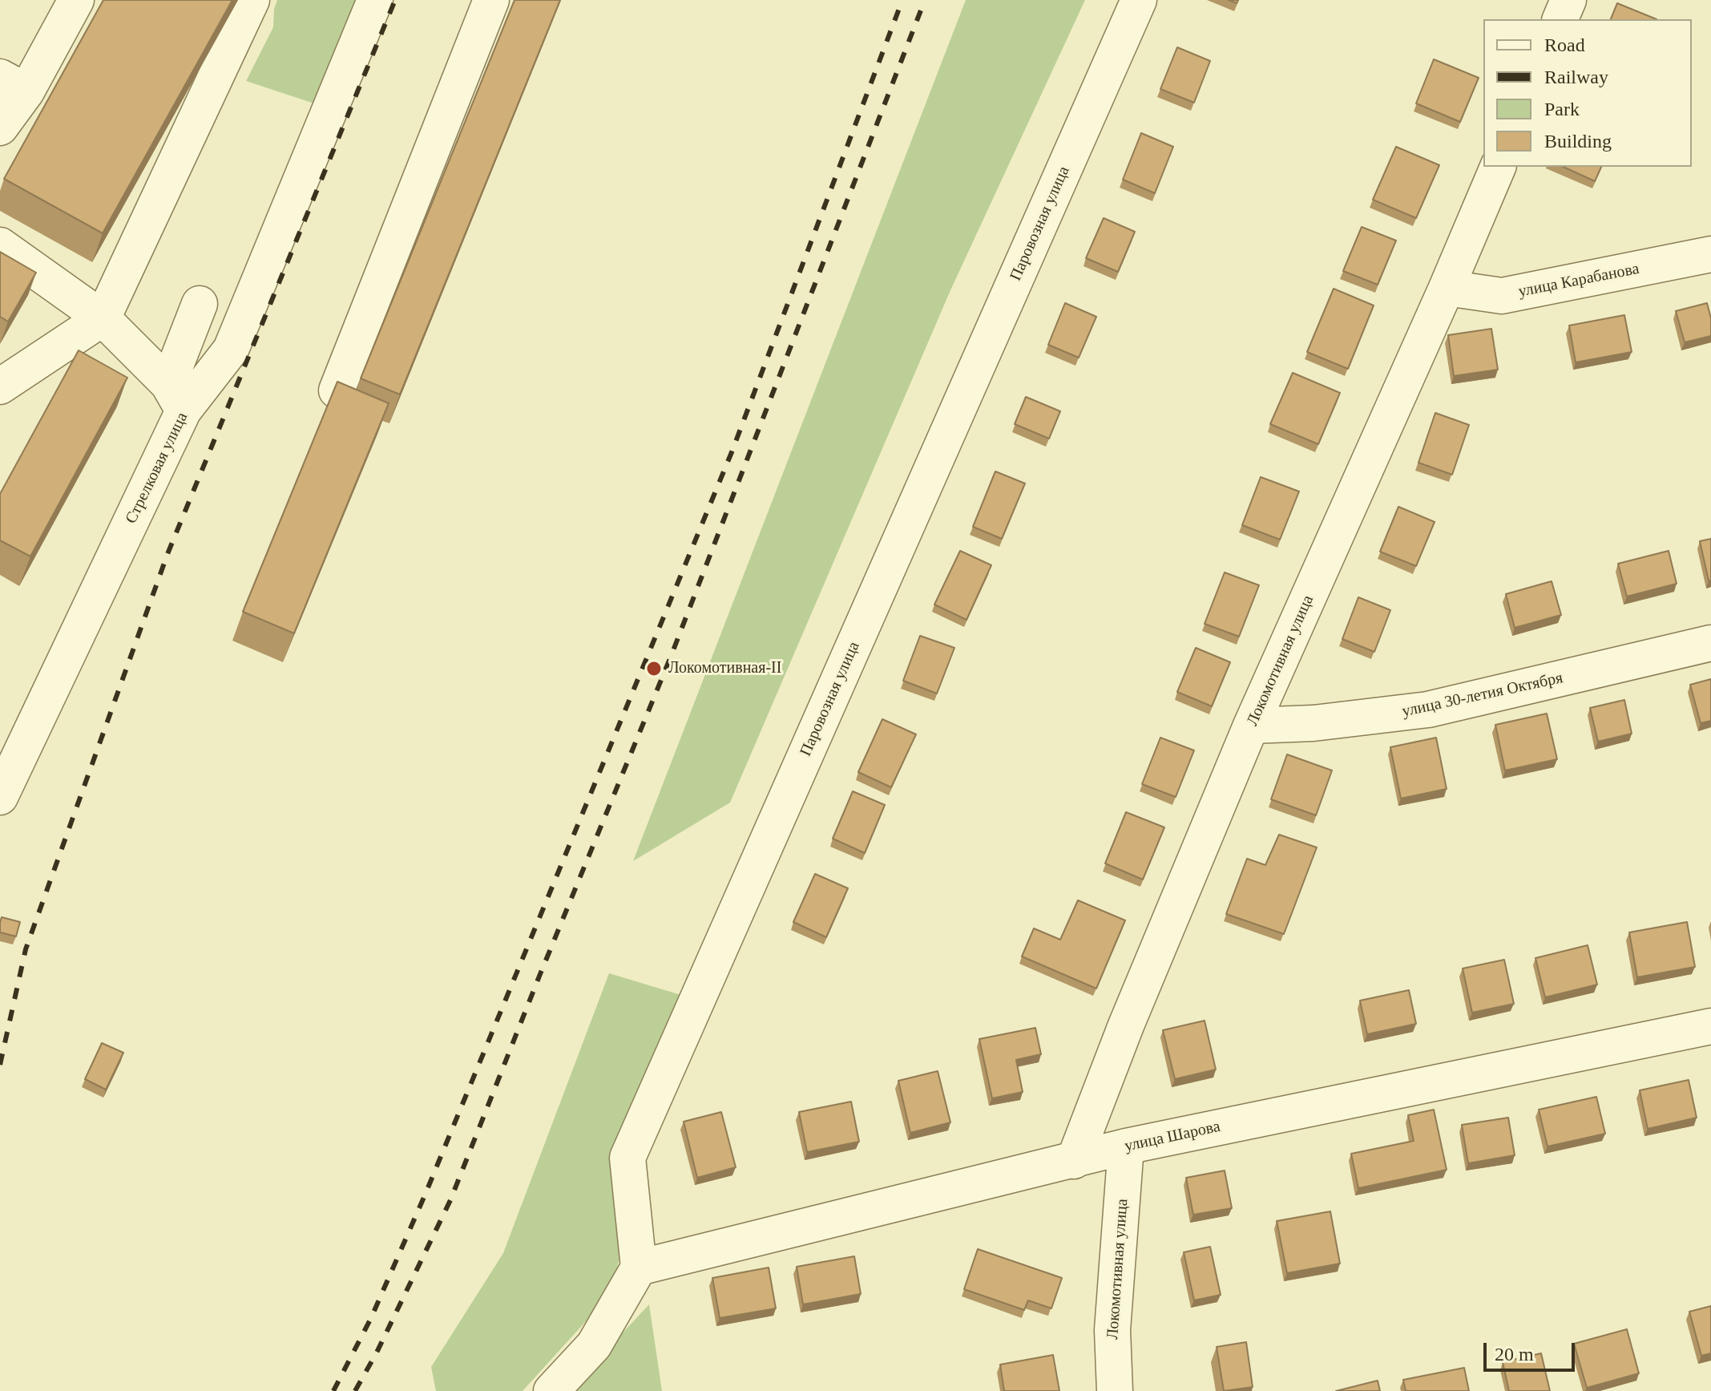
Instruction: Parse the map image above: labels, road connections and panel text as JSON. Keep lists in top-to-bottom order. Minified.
{"streets":{"street":["Паровозная улица","улица Карабанова","Стрелковая улица","Локомотивная улица","улица 30-летия Октября","улица Шарова"]},"crossings":[["Паровозная улица","улица Шарова"],["улица Карабанова","Локомотивная улица"],["Локомотивная улица","улица 30-летия Октября"],["Локомотивная улица","улица Шарова"]],"places":["Локомотивная-II"],"legend":["Road","Railway","Park","Building"],"scale_bar":"20 m"}
